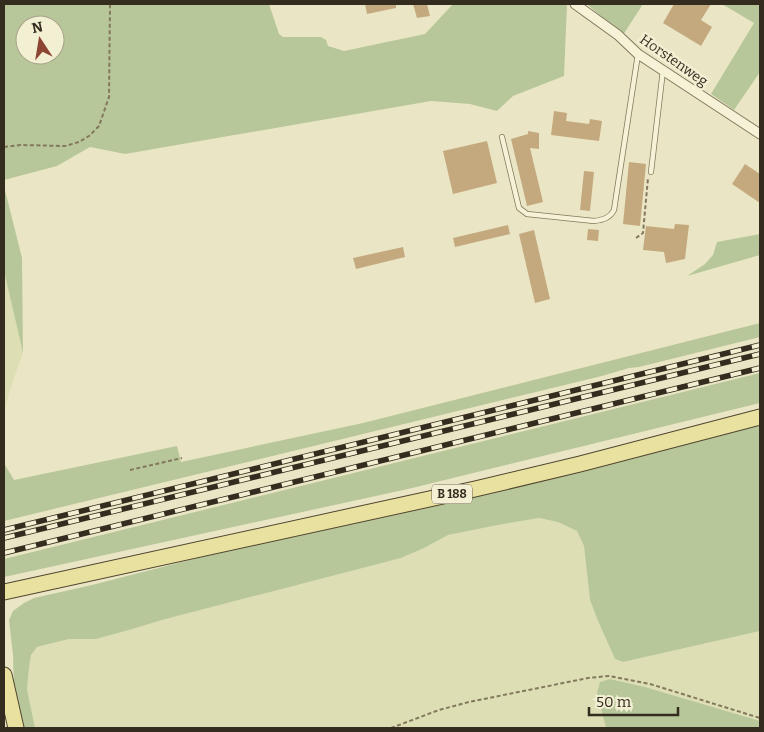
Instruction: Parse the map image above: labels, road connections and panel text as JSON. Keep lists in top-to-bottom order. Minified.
{"streets":{"main road":["B 188"],"street":["Horstenweg"]},"scale_bar":"50 m","north":"top"}
